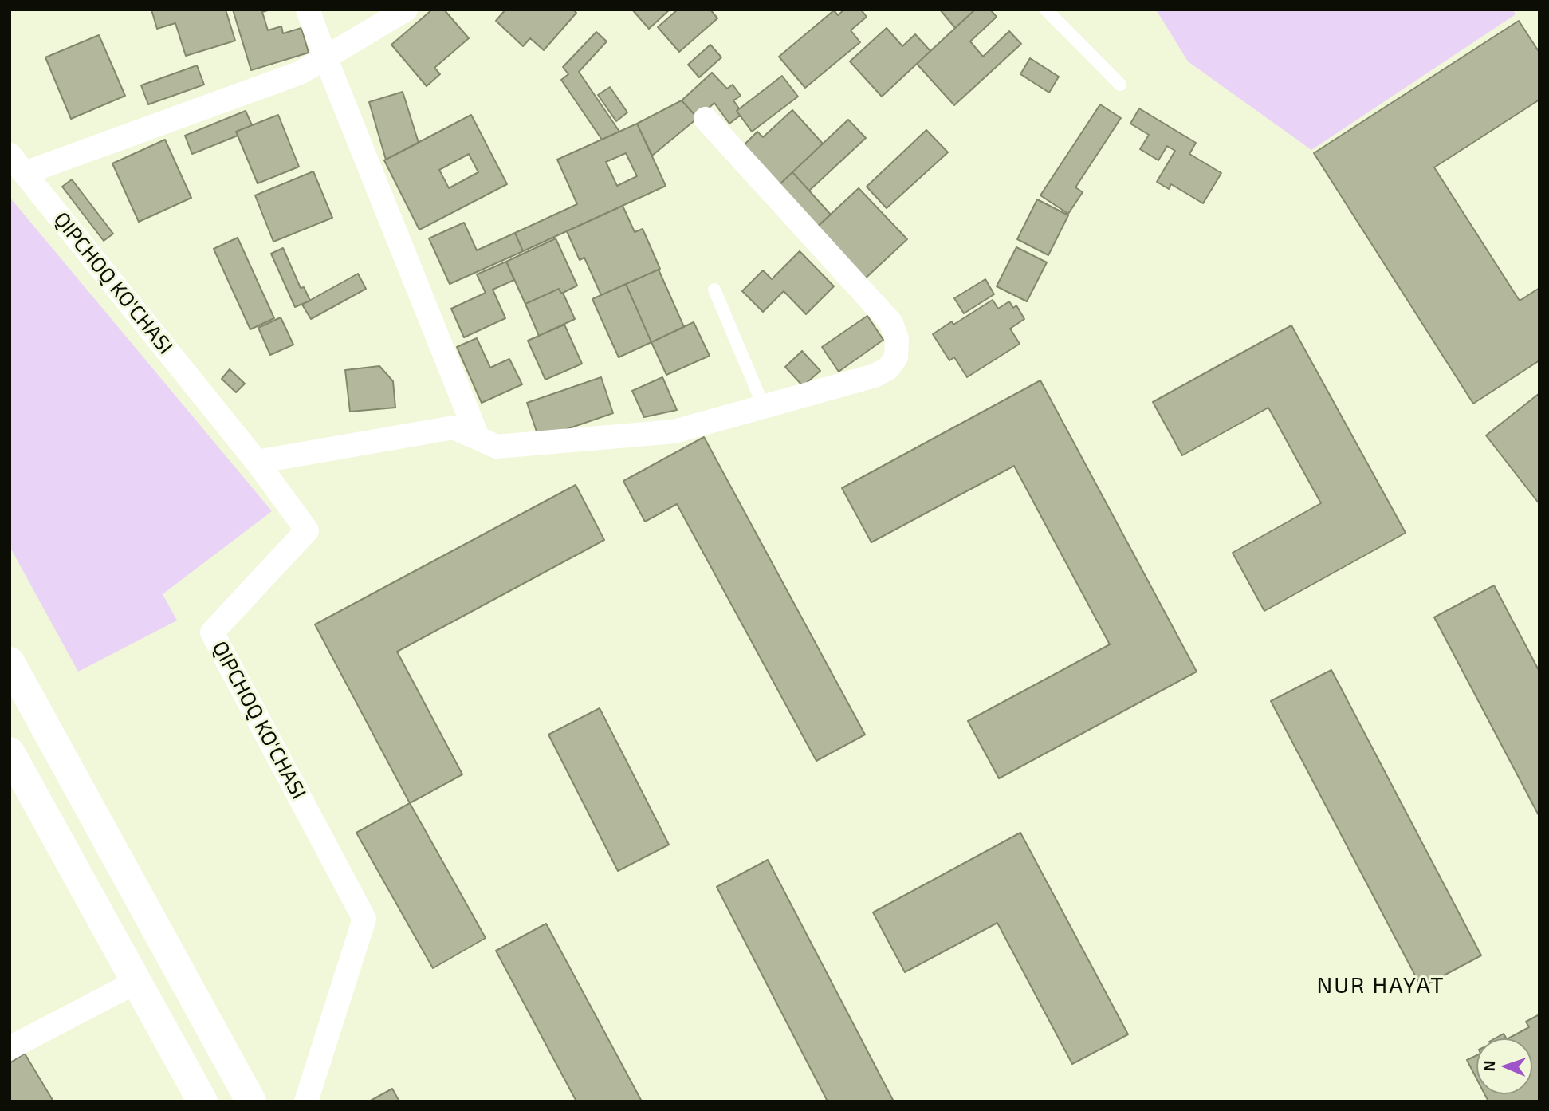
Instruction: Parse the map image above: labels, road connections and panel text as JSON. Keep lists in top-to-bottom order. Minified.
{"streets":{"street":["QIPCHOQ KO'CHASI"]},"districts":["NUR HAYAT"],"north":"left"}
